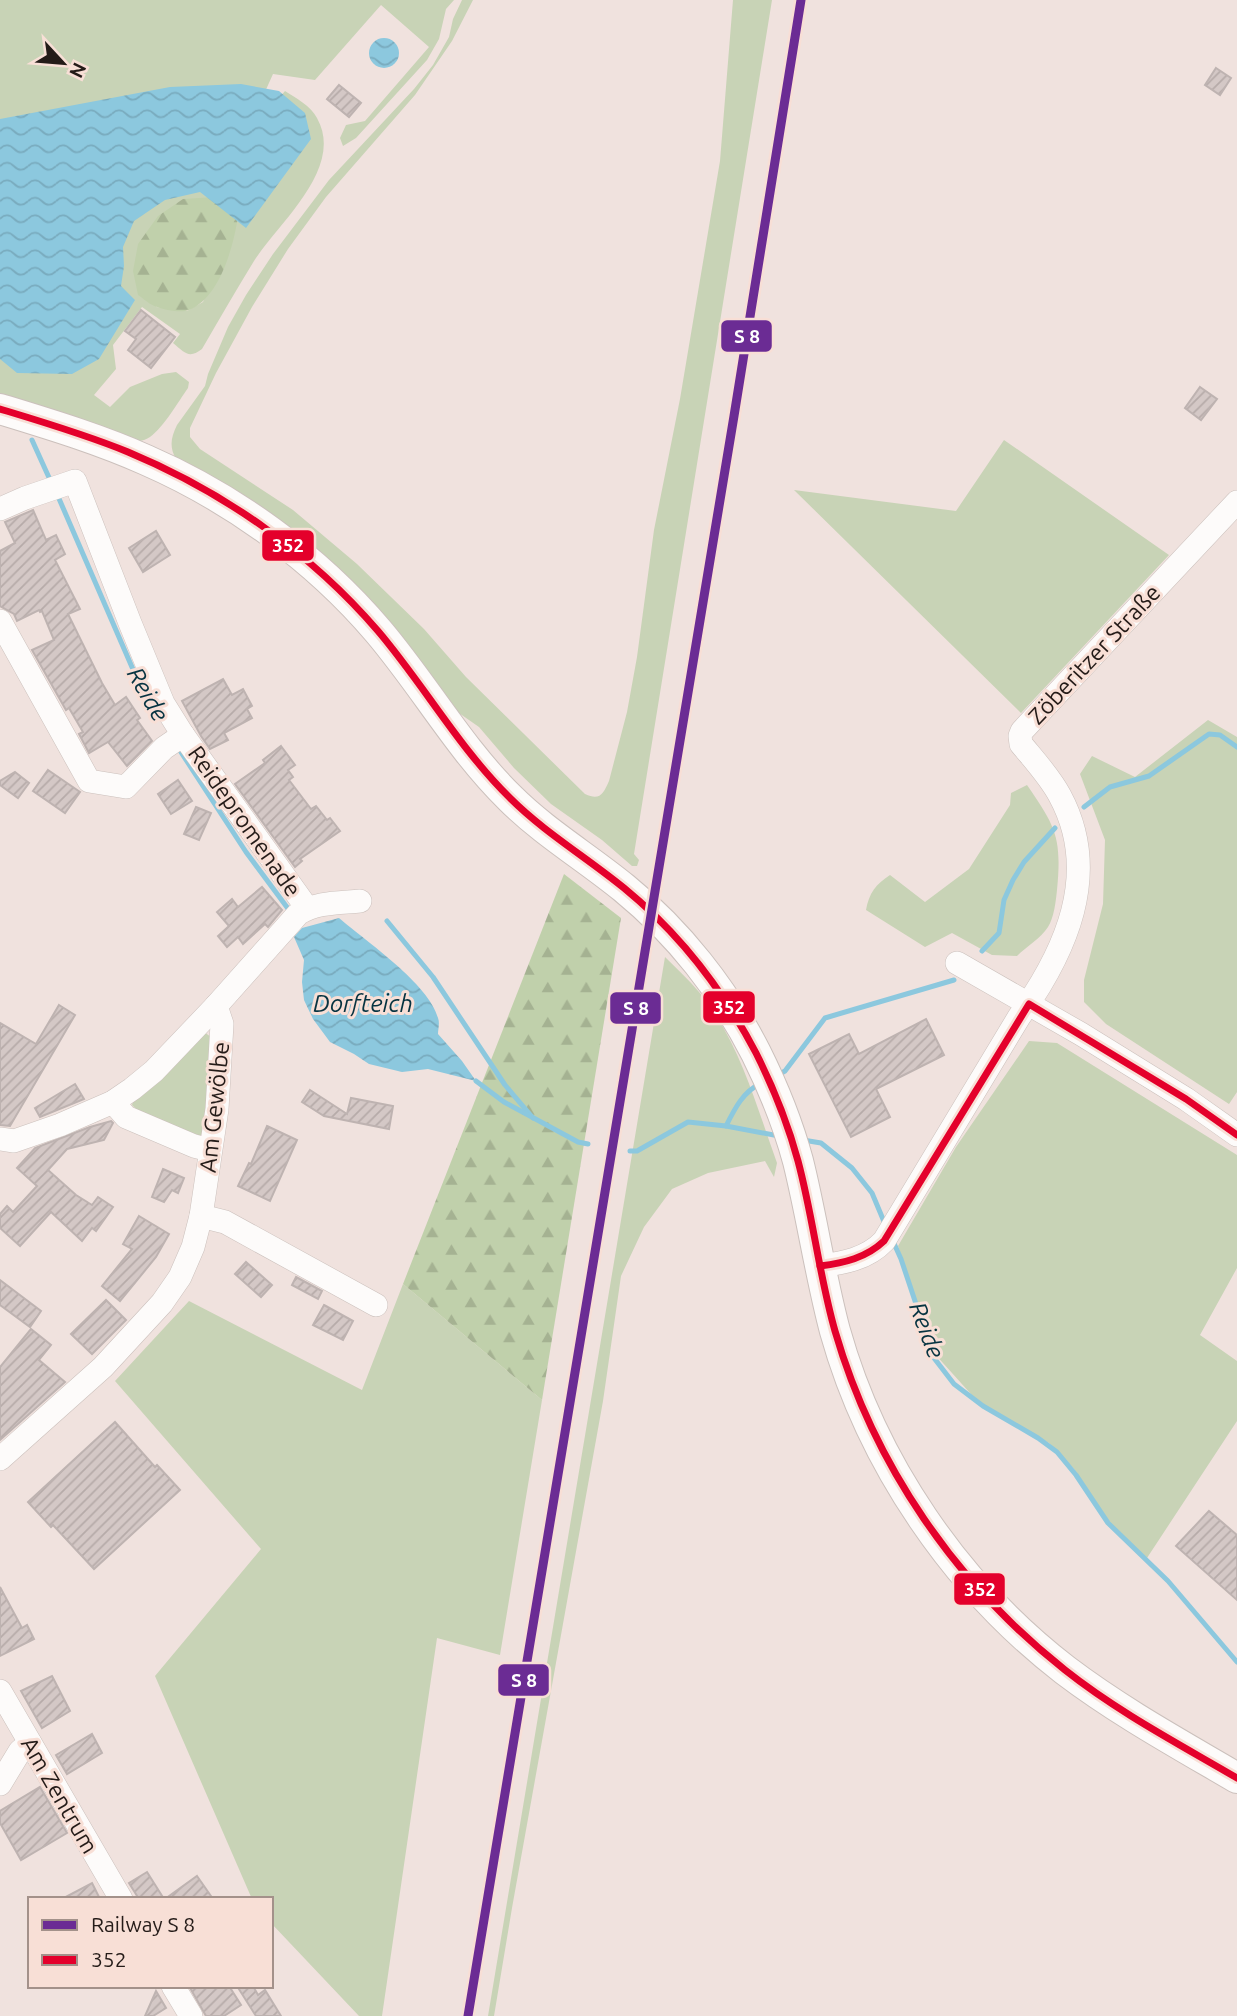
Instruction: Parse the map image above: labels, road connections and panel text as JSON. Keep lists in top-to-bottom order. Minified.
{"streets":{"street":["Zöberitzer Straße","Reidepromenade","Am Gewölbe","Am Zentrum"]},"water":["Reide","Dorfteich"],"lines":["transit line 352"],"legend":["Railway S 8","352"],"north":"bottom right"}
